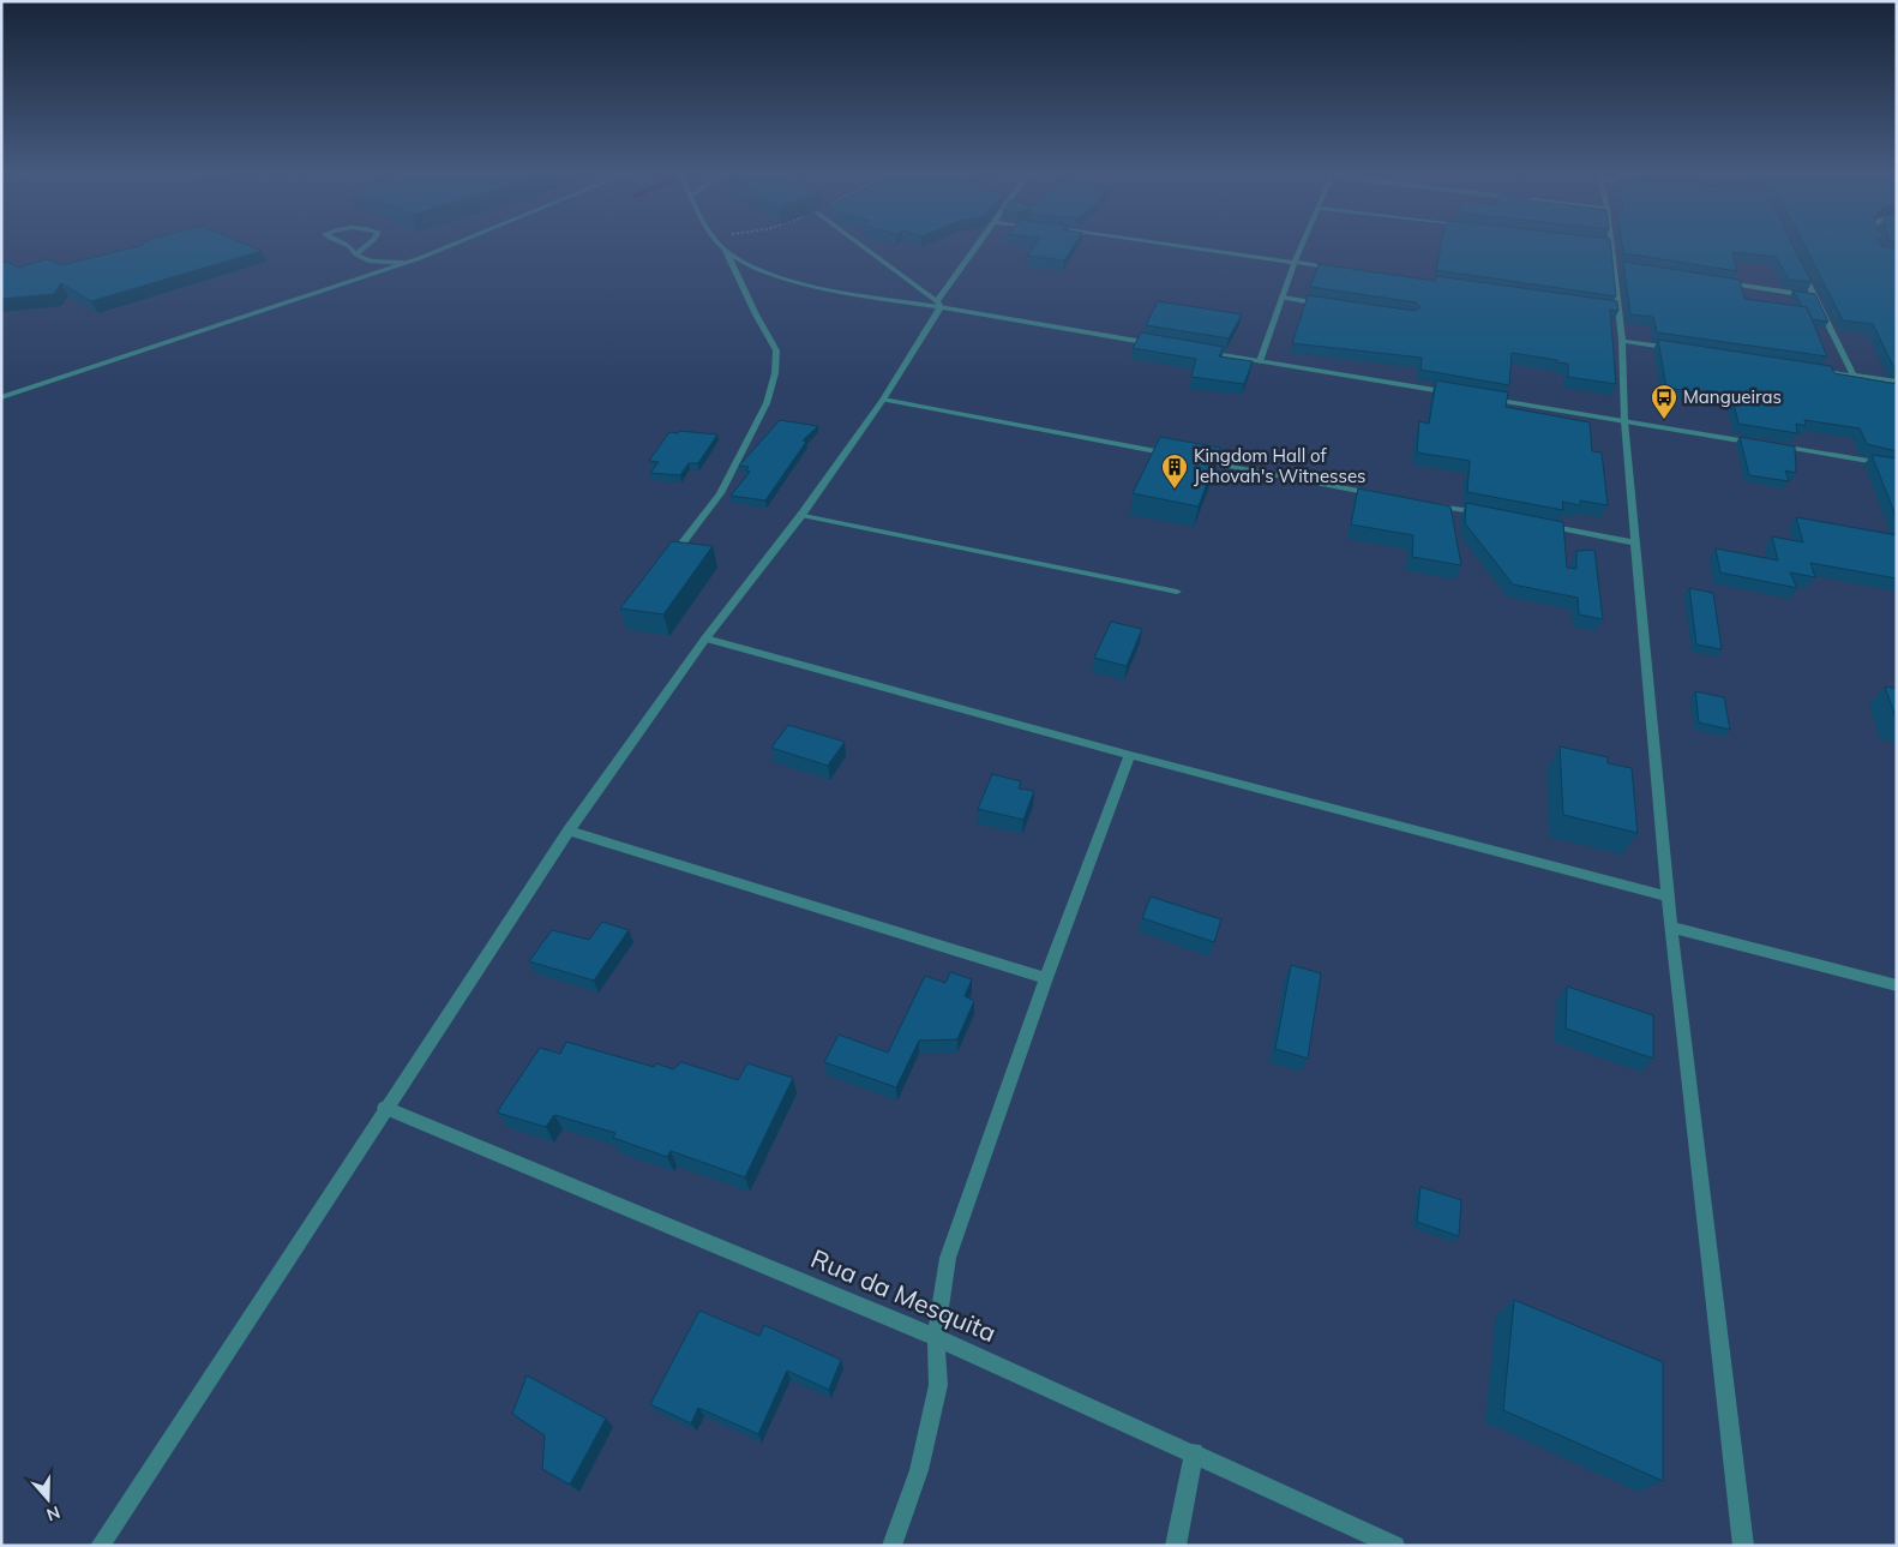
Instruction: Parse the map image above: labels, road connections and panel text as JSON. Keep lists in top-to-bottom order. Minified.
{"streets":{"street":["Rua da Mesquita"]},"places":{"bus stop":["Mangueiras"],"building":["Kingdom Hall of Jehovah's Witnesses"]},"north":"bottom"}
